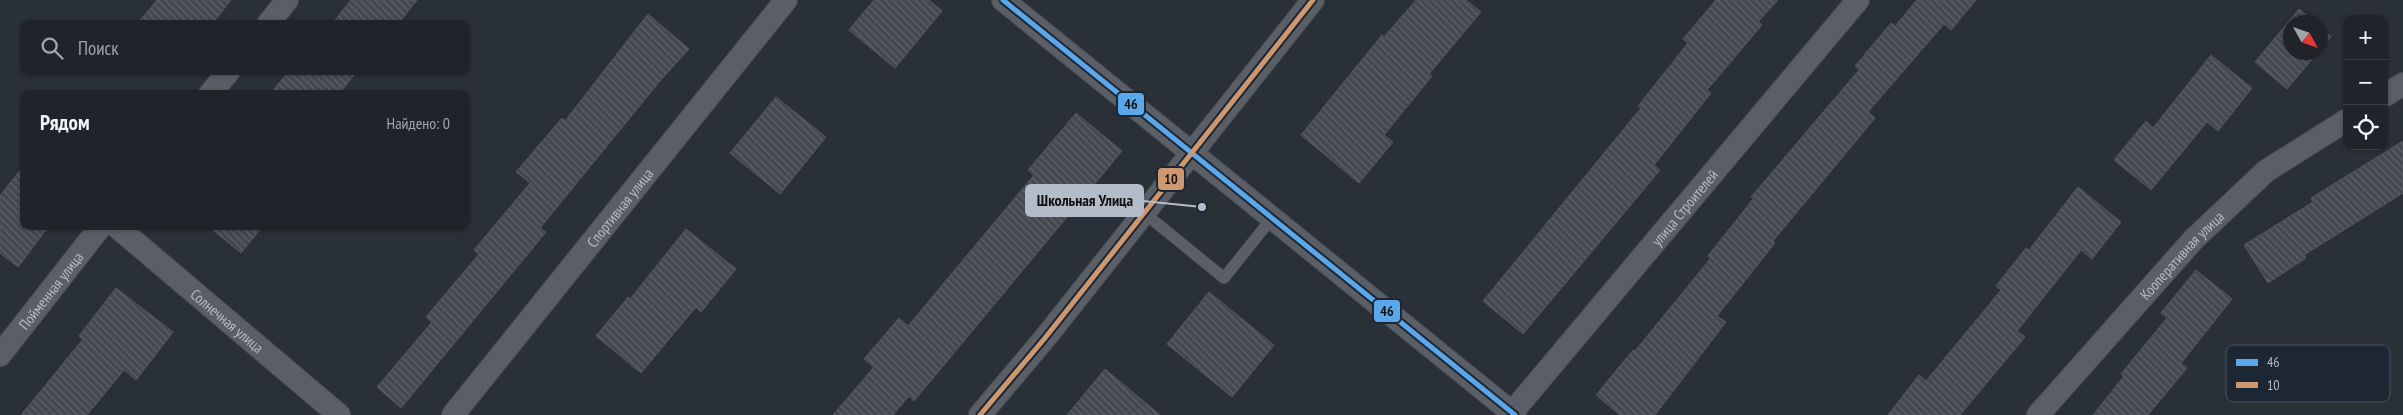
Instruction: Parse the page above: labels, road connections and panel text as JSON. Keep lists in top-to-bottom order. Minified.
{"streets":{"street":["улица Строителей","Спортивная улица","Кооперативная улица","Пойменная улица","Солнечная улица"]},"places":["Школьная Улица"],"lines":["transit line 46","transit line 10"],"legend":["46","10"],"north":"bottom right","page":{"map_buttons":["+","−"],"search":"Поиск","heading":["Рядом","Найдено: 0"]}}
